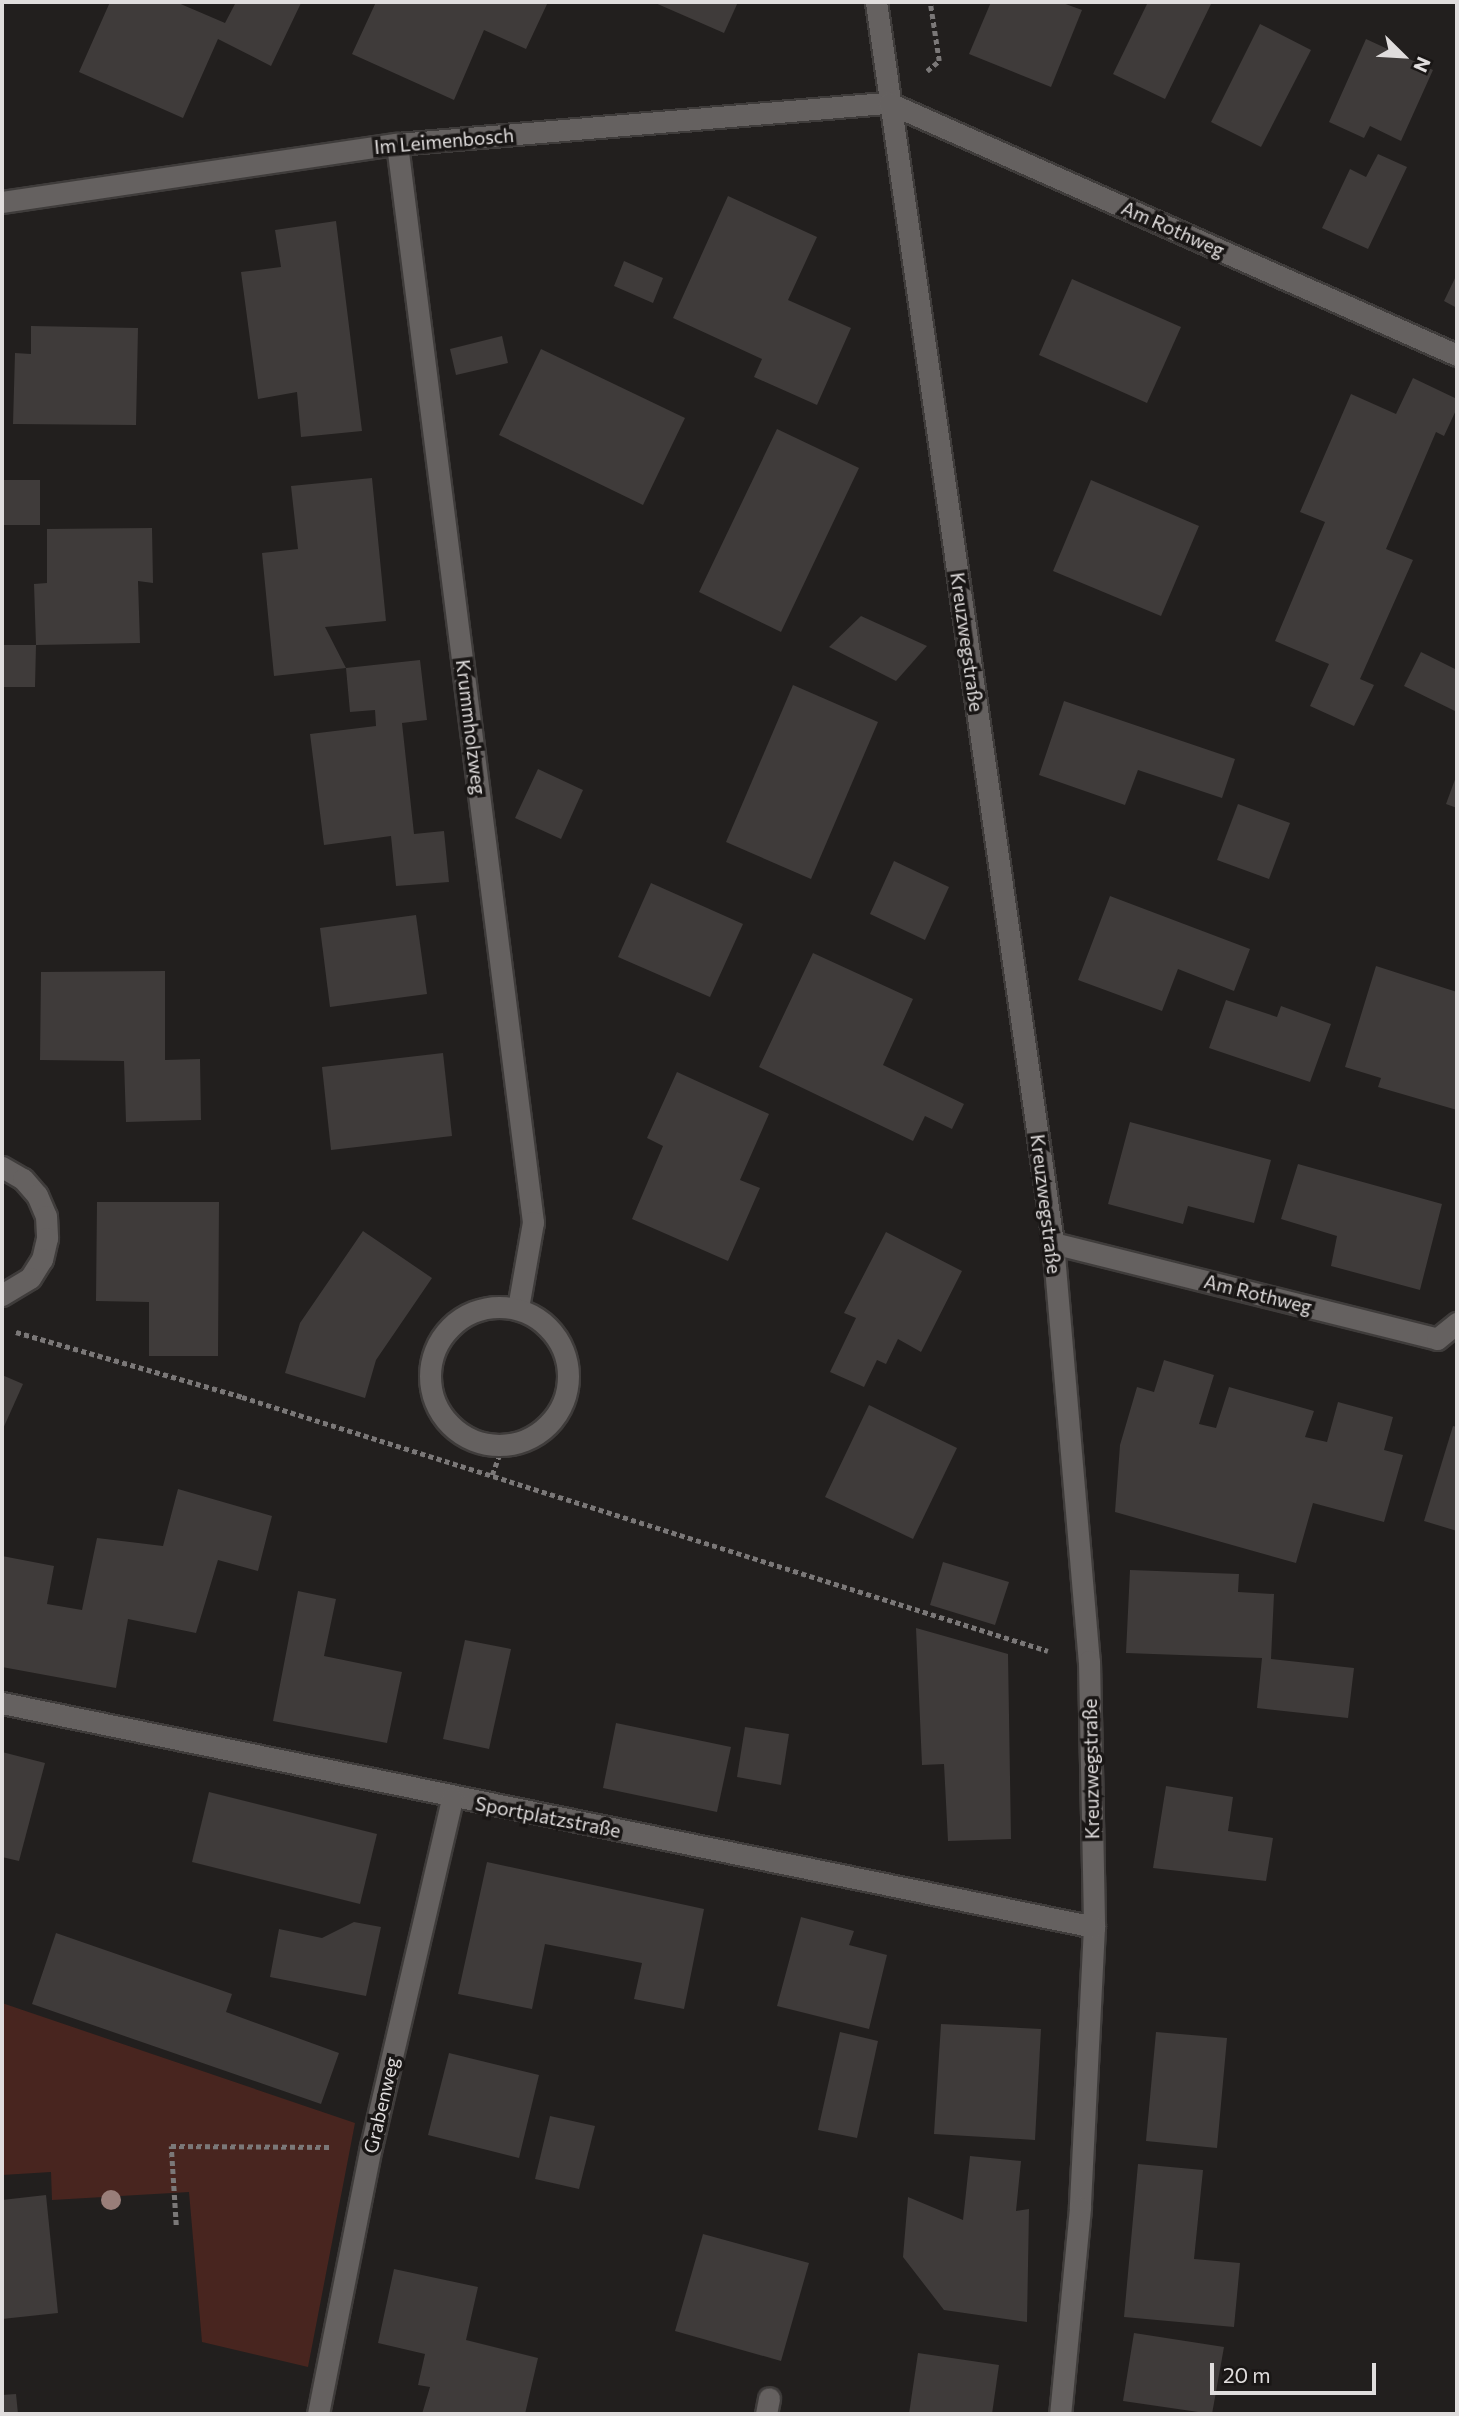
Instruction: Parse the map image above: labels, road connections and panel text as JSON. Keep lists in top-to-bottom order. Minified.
{"streets":{"street":["Im Leimenbosch","Am Rothweg","Kreuzwegstraße","Krummholzweg","Sportplatzstraße","Grabenweg"]},"crossings":[["Im Leimenbosch","Am Rothweg"],["Im Leimenbosch","Kreuzwegstraße"],["Im Leimenbosch","Krummholzweg"],["Am Rothweg","Kreuzwegstraße"],["Kreuzwegstraße","Sportplatzstraße"],["Sportplatzstraße","Grabenweg"]],"scale_bar":"20 m","north":"bottom right"}
